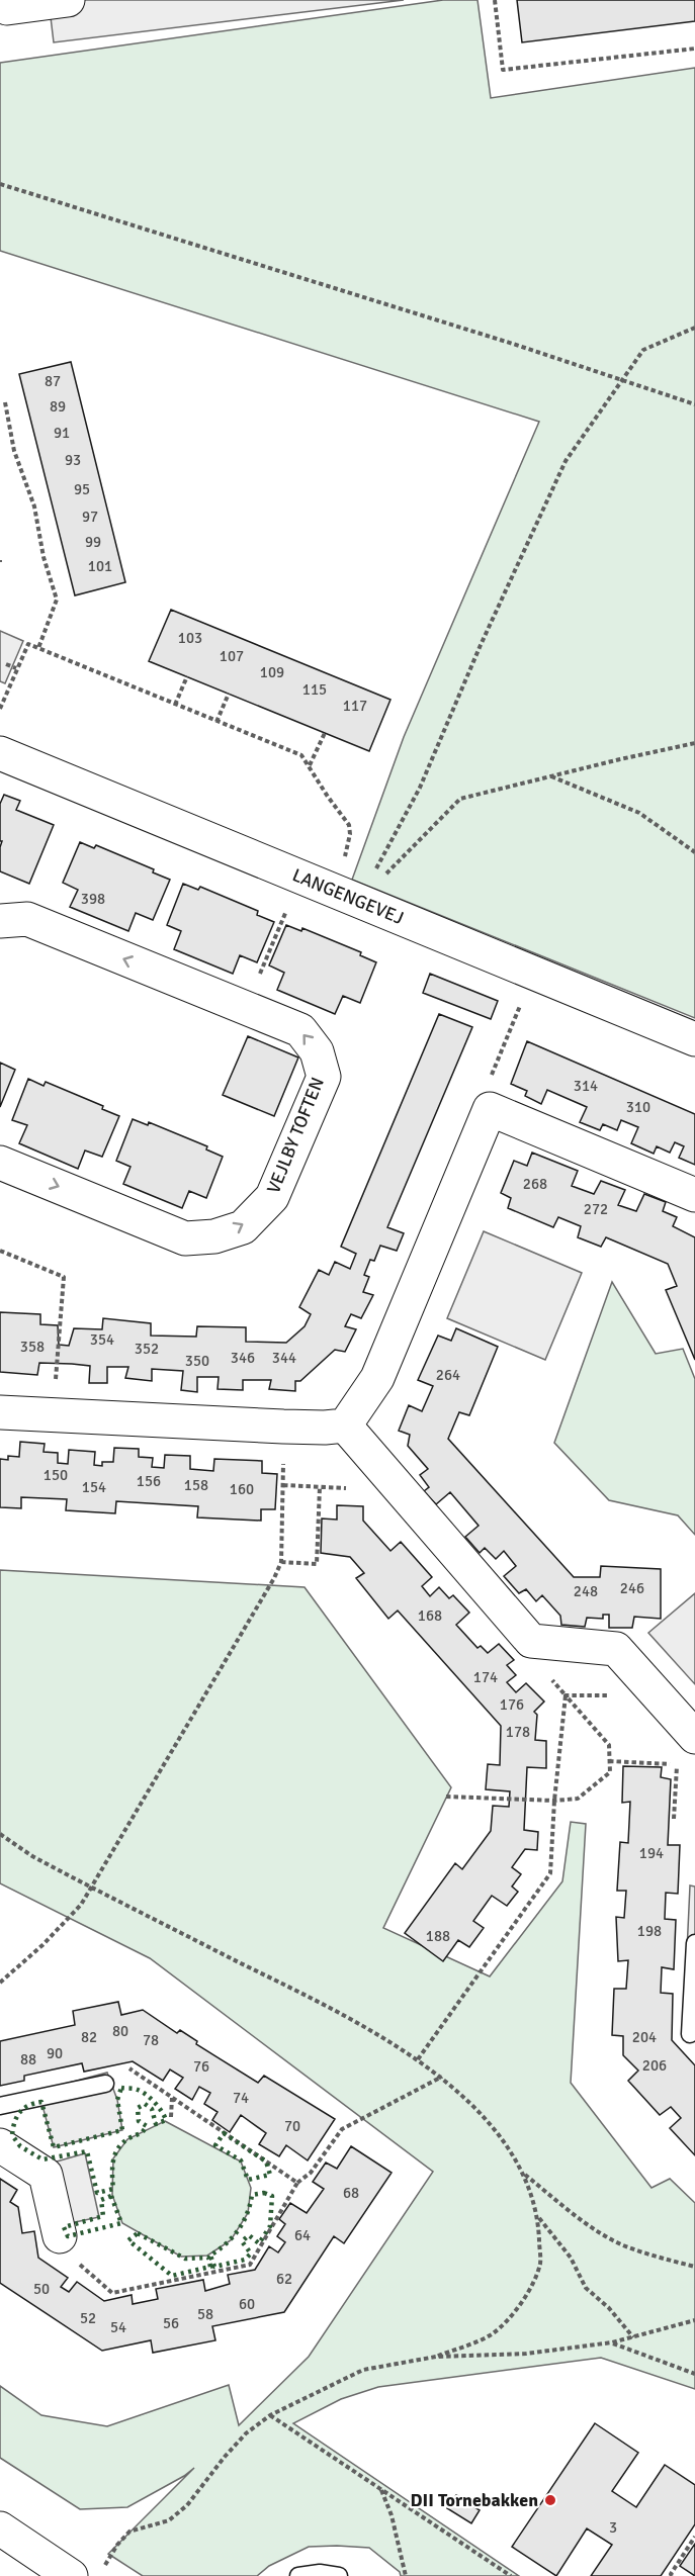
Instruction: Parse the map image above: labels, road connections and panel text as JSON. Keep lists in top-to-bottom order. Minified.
{"streets":{"street":["LANGENGEVEJ","VEJLBY TOFTEN"]},"places":["DII Tornebakken"],"house_numbers":["87","89","91","93","95","97","99","101","103","107","109","115","117","398","314","310","268","272","354","358","352","346","344","350","264","150","156","158","154","160","246","248","168","174","176","178","194","198","188","80","82","204","78","90","88","206","76","74","70","68","64","62","50","60","58","52","56","54","3"]}
